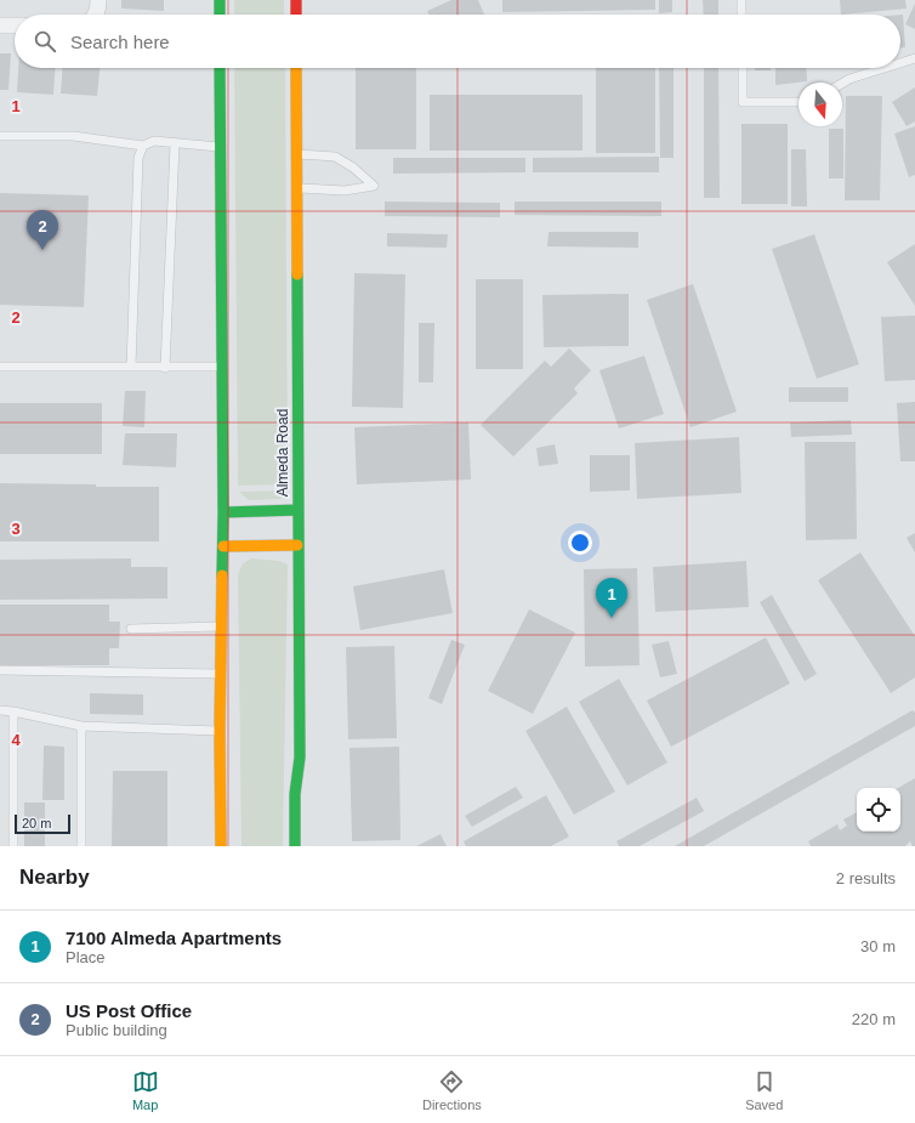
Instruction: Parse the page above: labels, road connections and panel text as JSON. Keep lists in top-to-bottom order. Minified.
{"streets":{"main road":["Almeda Road"]},"scale_bar":"20 m","north":"bottom","page":{"search":"Search here","pins":["2","1"],"scale":"20 m","heading":["Nearby","2 results"],"list":[{"mark":"1","name":"7100 Almeda Apartments","note":"Place","value":"30 m"},{"mark":"2","name":"US Post Office","note":"Public building","value":"220 m"}],"nav":["Map","Directions","Saved"]},"grid":{"rows":["1","2","3","4"]}}
